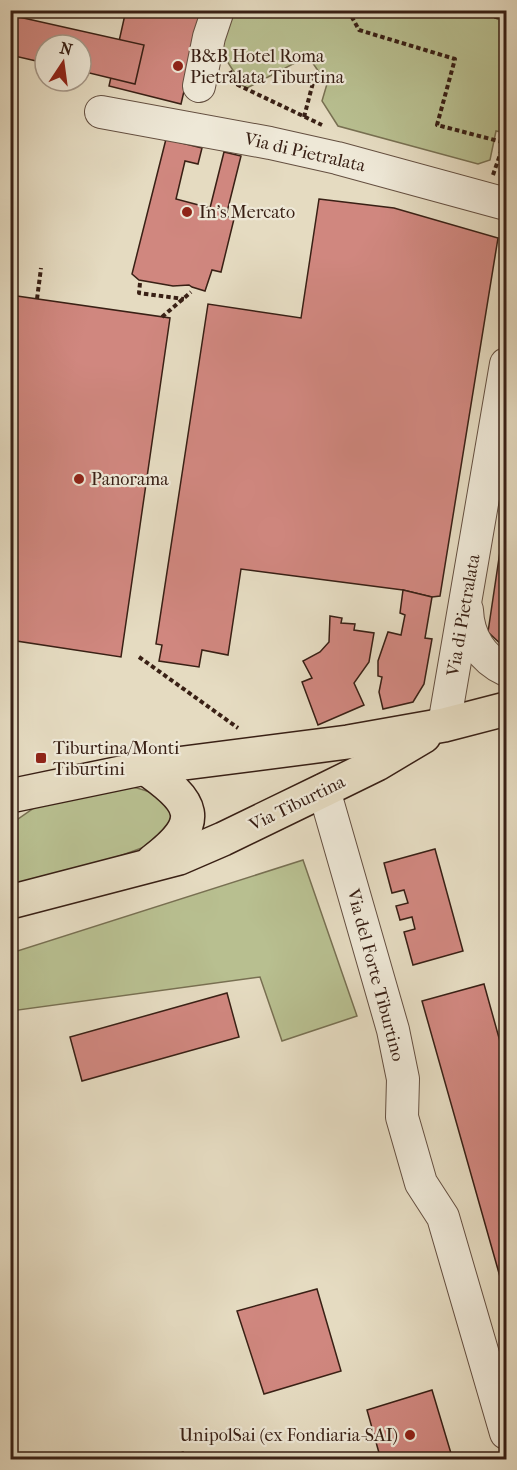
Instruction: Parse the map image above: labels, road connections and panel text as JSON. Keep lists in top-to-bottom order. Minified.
{"streets":{"main road":["Via Tiburtina"],"street":["Via di Pietralata","Via del Forte Tiburtino"]},"crossings":[["Via di Pietralata","Via Tiburtina"],["Via Tiburtina","Via del Forte Tiburtino"]],"places":{"other":["B&B Hotel Roma Pietralata Tiburtina","In's Mercato","Panorama","UnipolSai (ex Fondiaria-SAI)"],"transit":["Tiburtina/Monti Tiburtini"]},"north":"top"}
